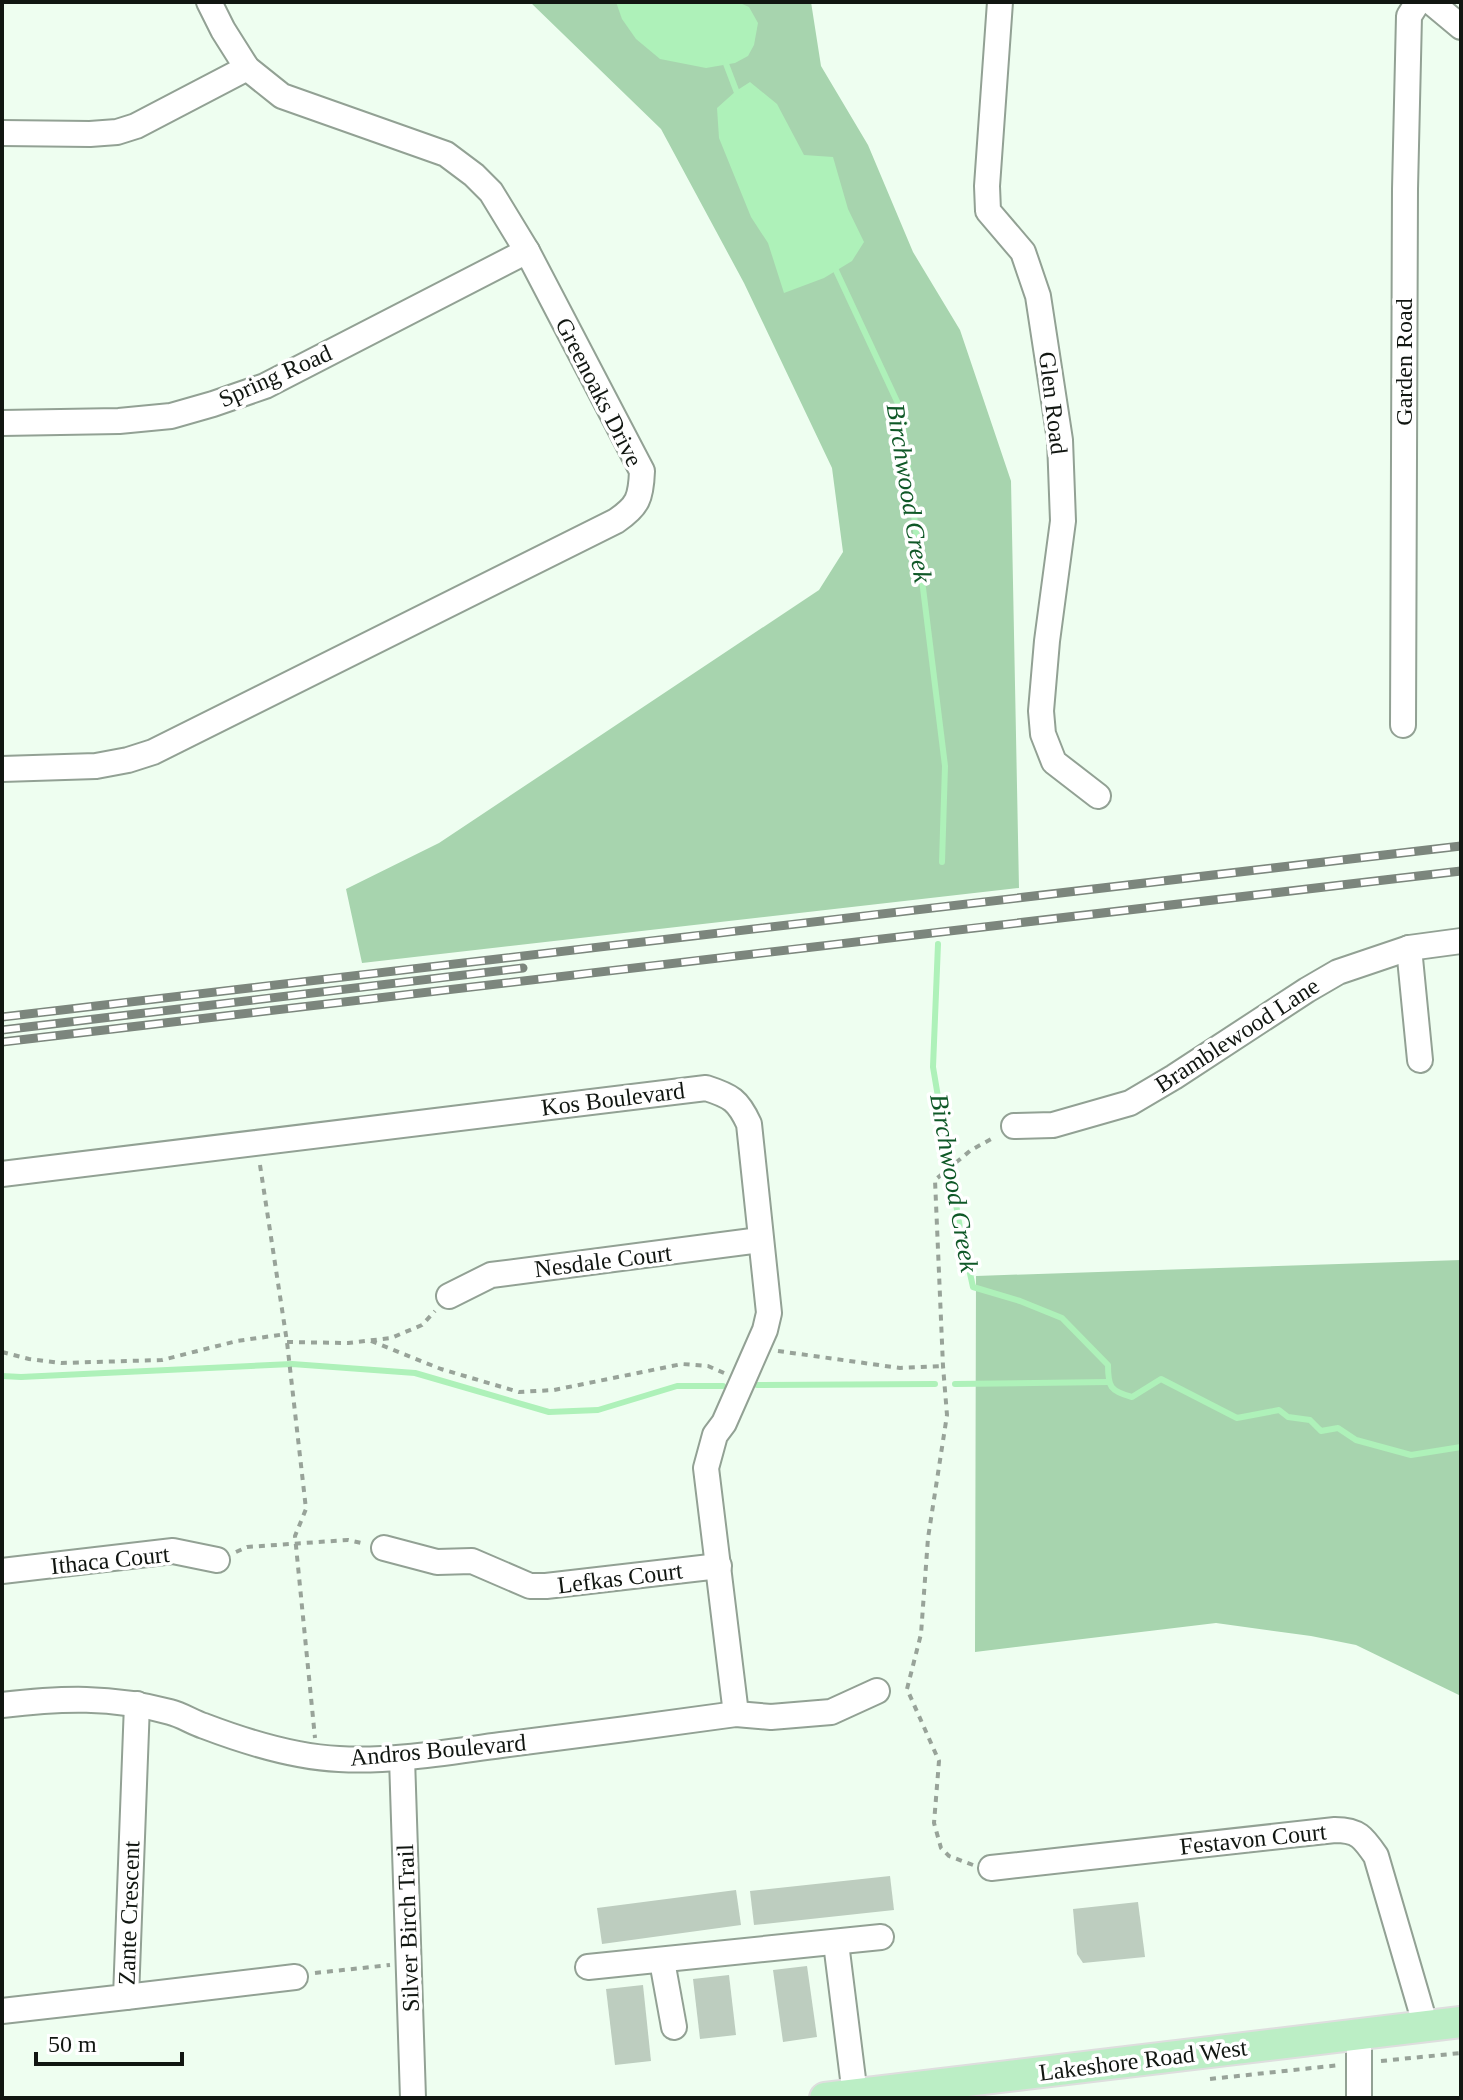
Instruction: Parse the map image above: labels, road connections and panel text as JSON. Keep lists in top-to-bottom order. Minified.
{"streets":{"main road":["Lakeshore Road West"],"street":["Garden Road","Spring Road","Greenoaks Drive","Glen Road","Bramblewood Lane","Kos Boulevard","Nesdale Court","Ithaca Court","Lefkas Court","Andros Boulevard","Festavon Court","Zante Crescent","Silver Birch Trail"]},"crossings":[["Spring Road","Greenoaks Drive"],["Kos Boulevard","Nesdale Court"],["Kos Boulevard","Lefkas Court"],["Kos Boulevard","Andros Boulevard"],["Andros Boulevard","Zante Crescent"],["Andros Boulevard","Silver Birch Trail"],["Festavon Court","Lakeshore Road West"]],"water":["Birchwood Creek"],"scale_bar":"50 m"}
